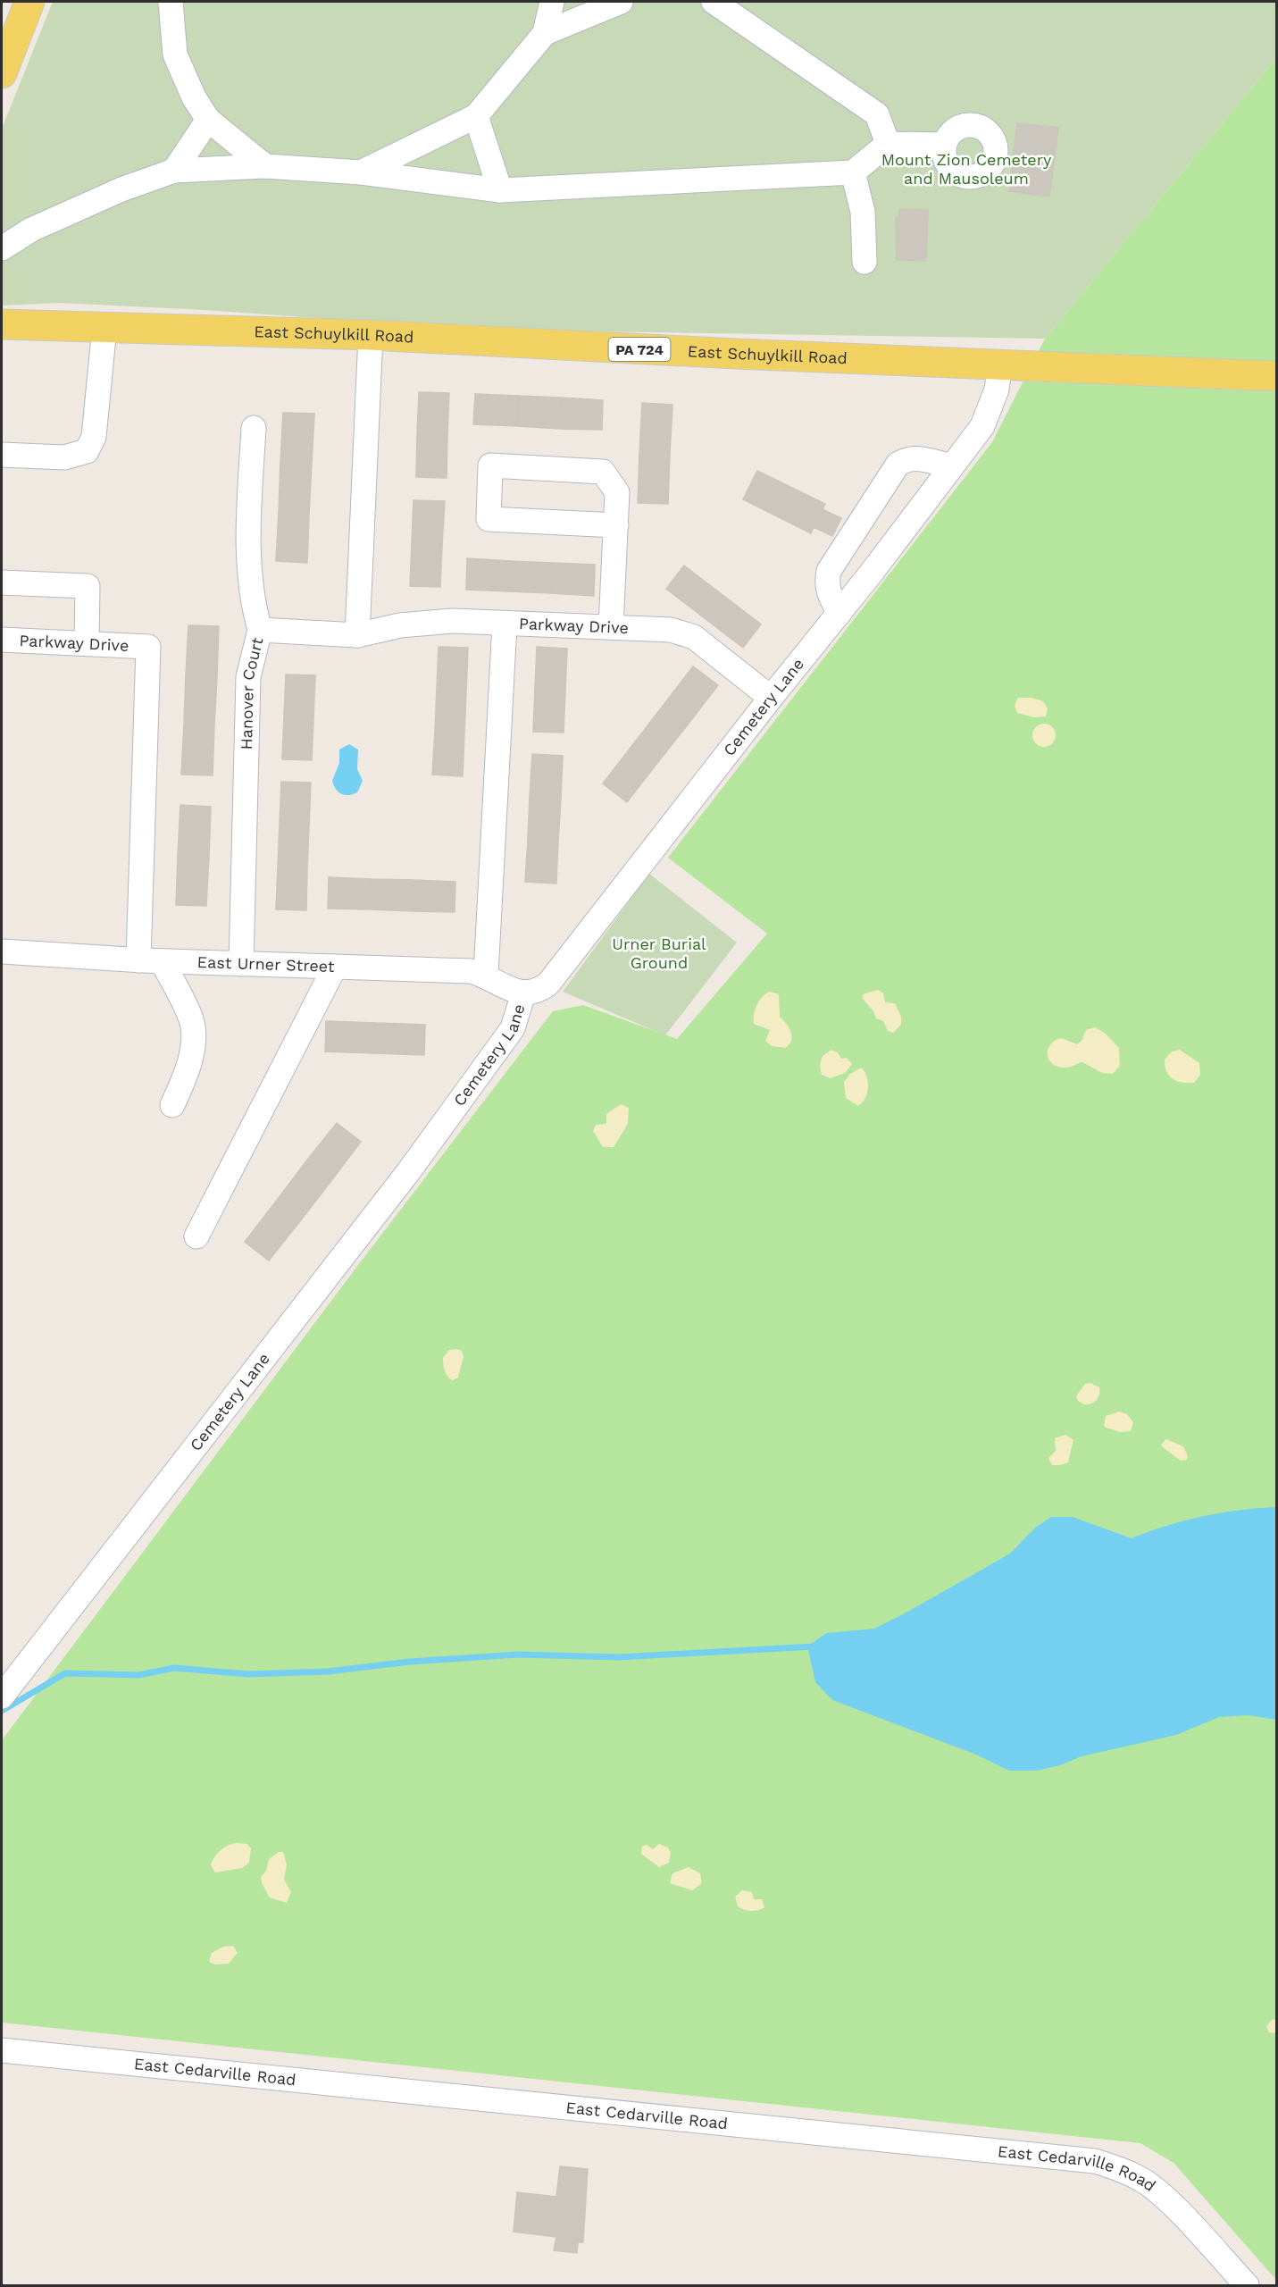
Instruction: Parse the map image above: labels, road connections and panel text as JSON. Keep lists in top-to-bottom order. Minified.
{"streets":{"main road":["East Schuylkill Road","PA 724"],"street":["Parkway Drive","Hanover Court","Cemetery Lane","East Urner Street","East Cedarville Road"]},"crossings":[["East Schuylkill Road","Cemetery Lane"],["Parkway Drive","Hanover Court"],["Parkway Drive","Cemetery Lane"],["Parkway Drive","East Urner Street"],["Hanover Court","East Urner Street"],["Cemetery Lane","East Urner Street"]],"parks":["Mount Zion Cemetery and Mausoleum","Urner Burial Ground"]}
